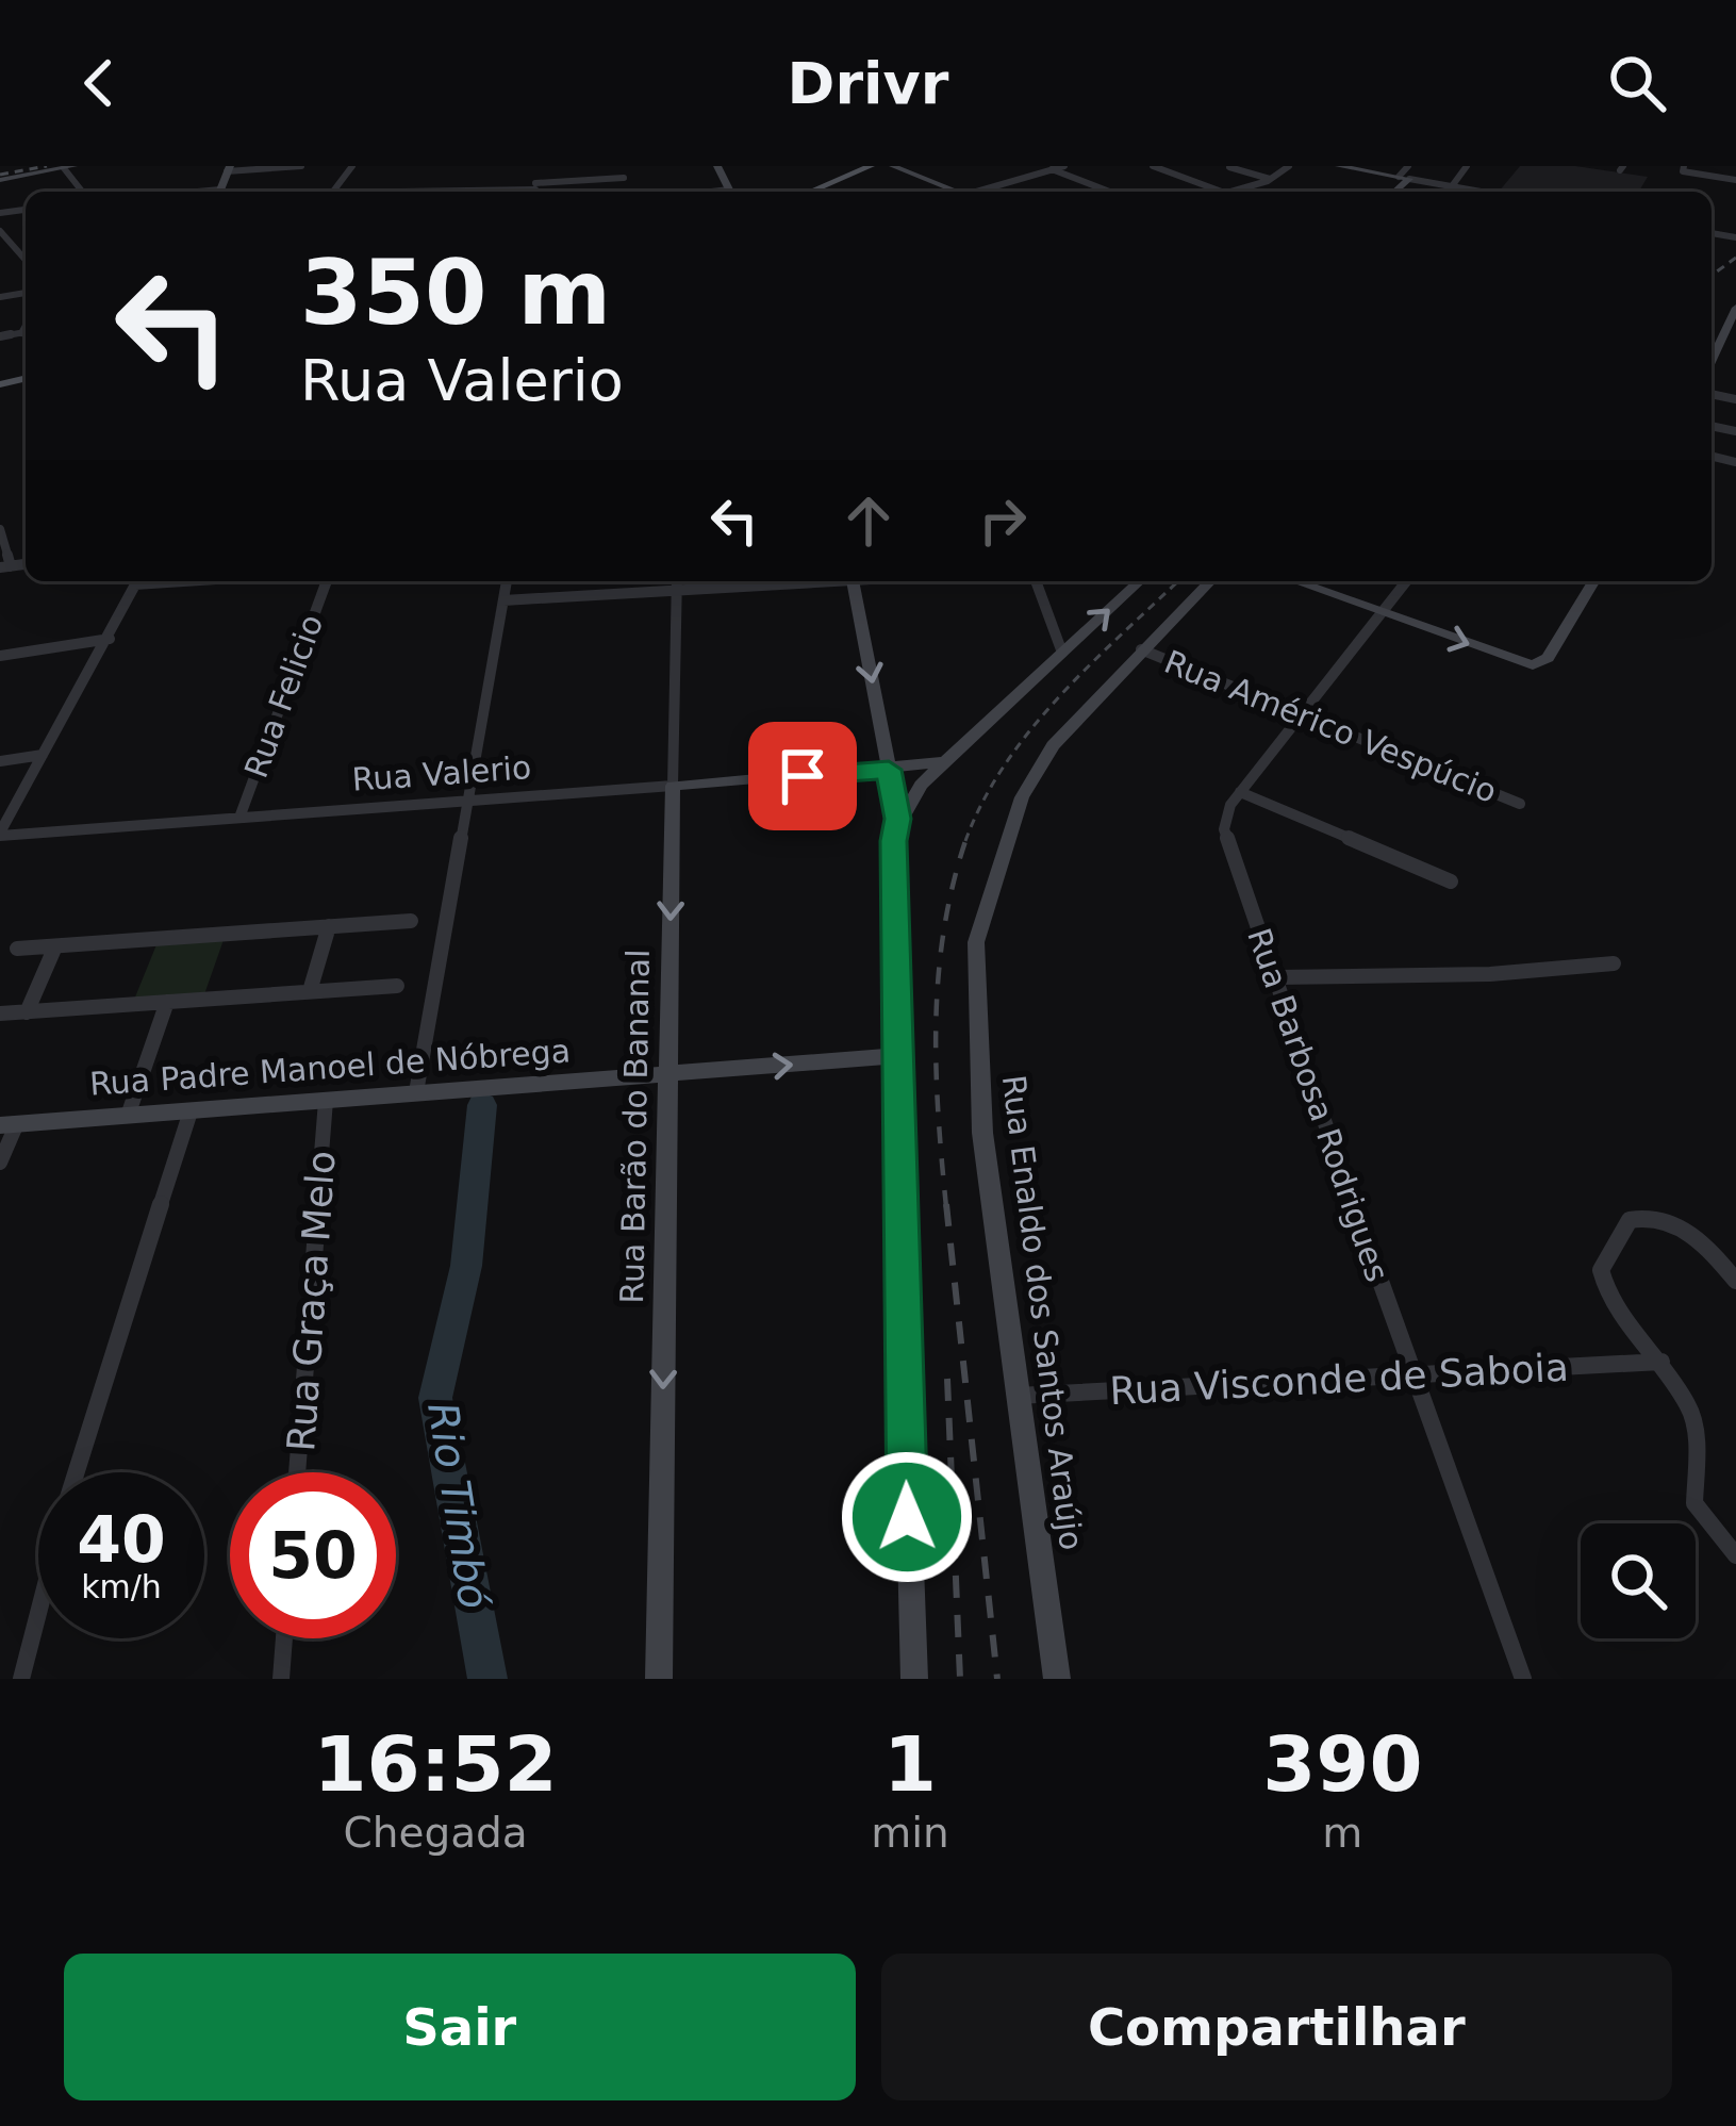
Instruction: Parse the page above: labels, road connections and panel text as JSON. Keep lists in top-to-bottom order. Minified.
{"streets":{"main road":["Rua Valerio","Rua Padre Manoel de Nóbrega","Rua Barão do Bananal","Rua Enaldo dos Santos Araújo"],"street":["Rua Felicio","Rua Américo Vespúcio","Rua Barbosa Rodrigues","Rua Graça Melo","Rua Visconde de Saboia"]},"crossings":[["Rua Felicio","Rua Valerio"],["Rua Américo Vespúcio","Rua Barbosa Rodrigues"],["Rua Américo Vespúcio","Rua Enaldo dos Santos Araújo"],["Rua Valerio","Rua Barão do Bananal"],["Rua Padre Manoel de Nóbrega","Rua Barão do Bananal"],["Rua Padre Manoel de Nóbrega","Rua Graça Melo"],["Rua Barbosa Rodrigues","Rua Visconde de Saboia"],["Rua Enaldo dos Santos Araújo","Rua Visconde de Saboia"]],"one_way":["Rua Barão do Bananal"],"water":["Rio Timbó"],"page":{"header":"Drivr","turn":["350 m","Rua Valerio"],"speed":"40 km/h","limit":"50","eta":["16:52","Chegada","1","min","390","m"],"buttons":["Sair","Compartilhar"]}}
